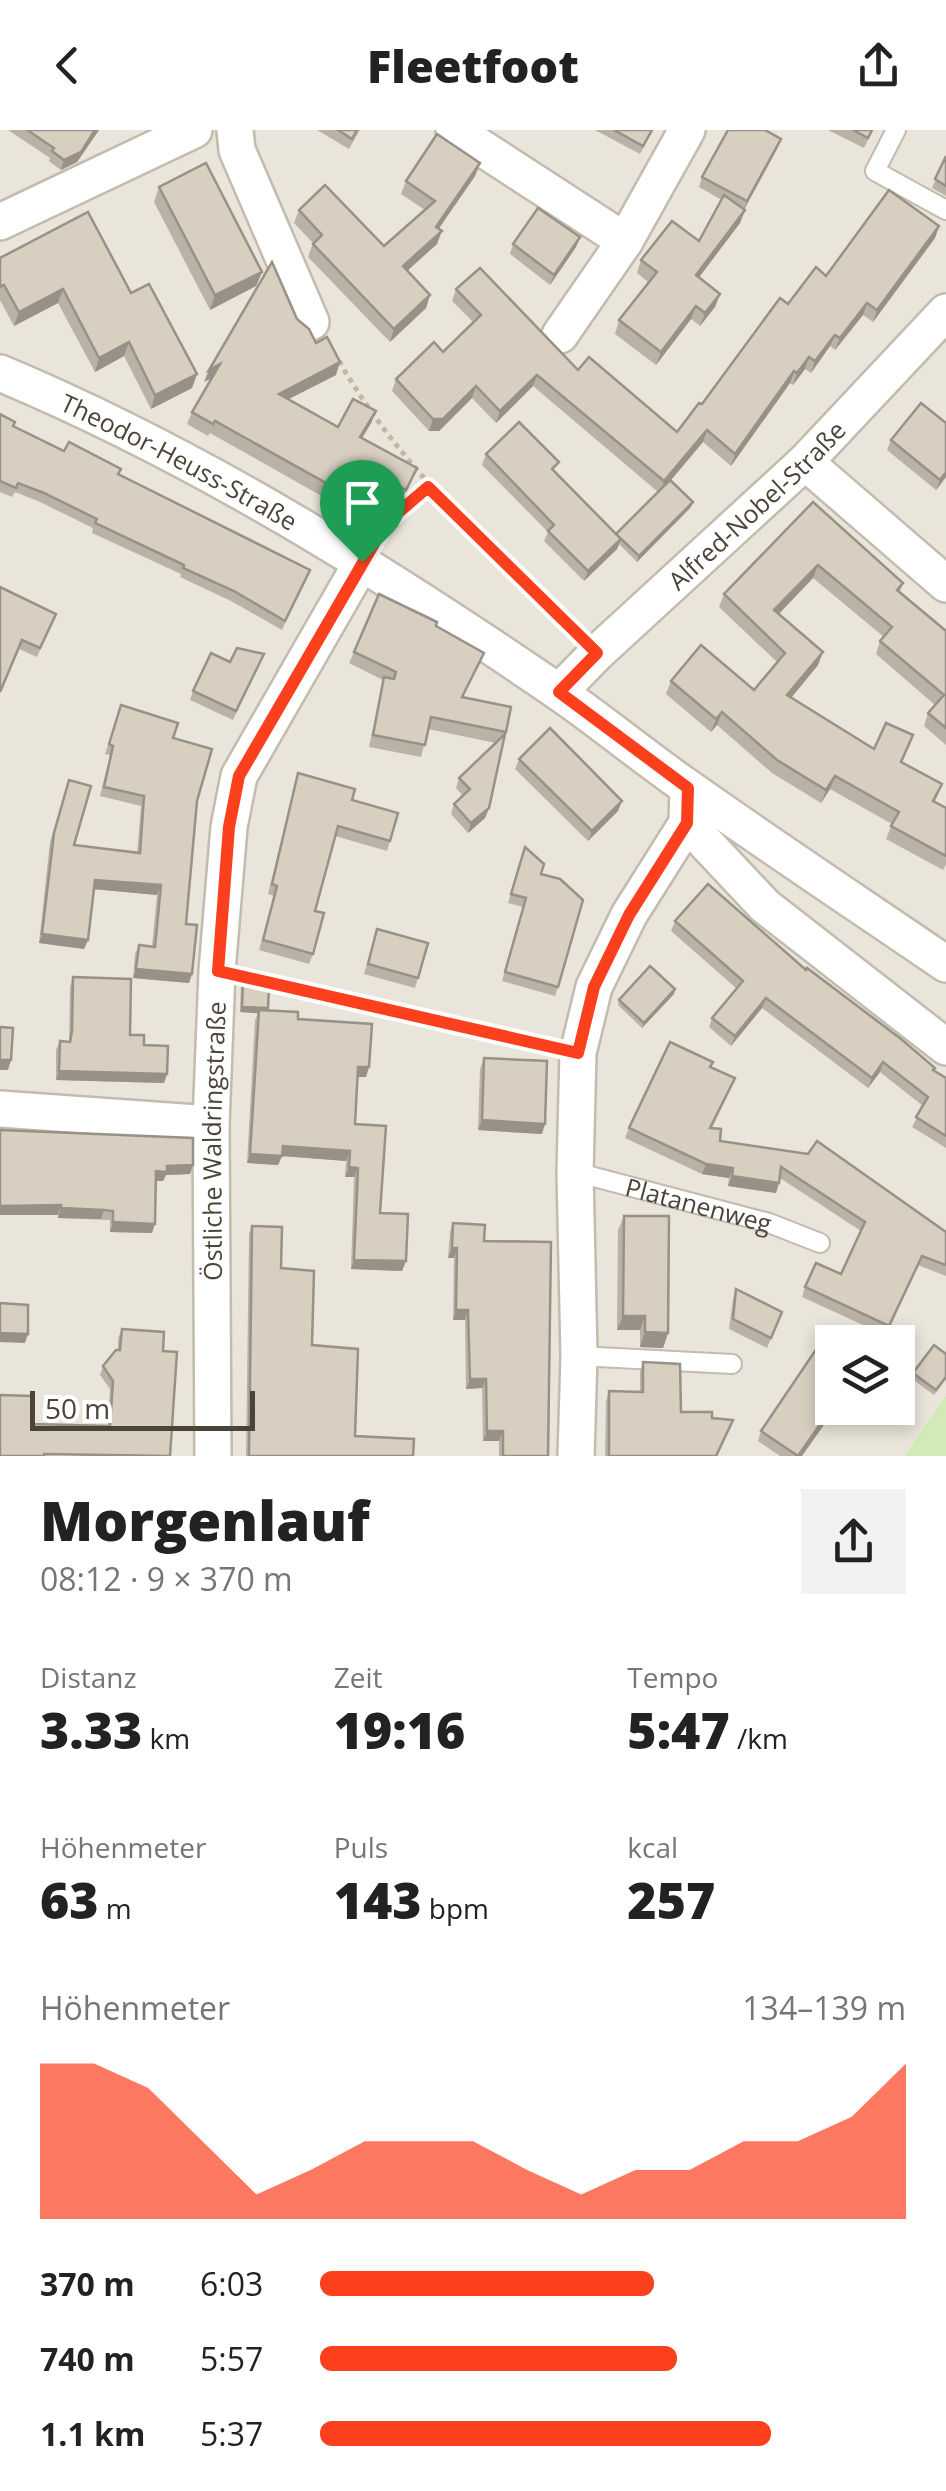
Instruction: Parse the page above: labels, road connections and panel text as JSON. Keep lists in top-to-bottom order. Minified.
{"streets":{"street":["Theodor-Heuss-Straße","Alfred-Nobel-Straße","Östliche Waldringstraße"],"lane":["Platanenweg"]},"crossings":[["Theodor-Heuss-Straße","Alfred-Nobel-Straße"],["Theodor-Heuss-Straße","Östliche Waldringstraße"]],"scale_bar":"50 m","page":{"header":"Fleetfoot","scale":"50 m","heading":["Morgenlauf","08:12 · 9 × 370 m"],"stats":[["Distanz","3.33 km"],["Zeit","19:16"],["Tempo","5:47 /km"],["Höhenmeter","63 m"],["Puls","143 bpm"],["kcal","257"]],"chart":["Höhenmeter","134–139 m"],"list":[{"name":"370 m","note":"6:03"},{"name":"740 m","note":"5:57"},{"name":"1.1 km","note":"5:37"}]}}
